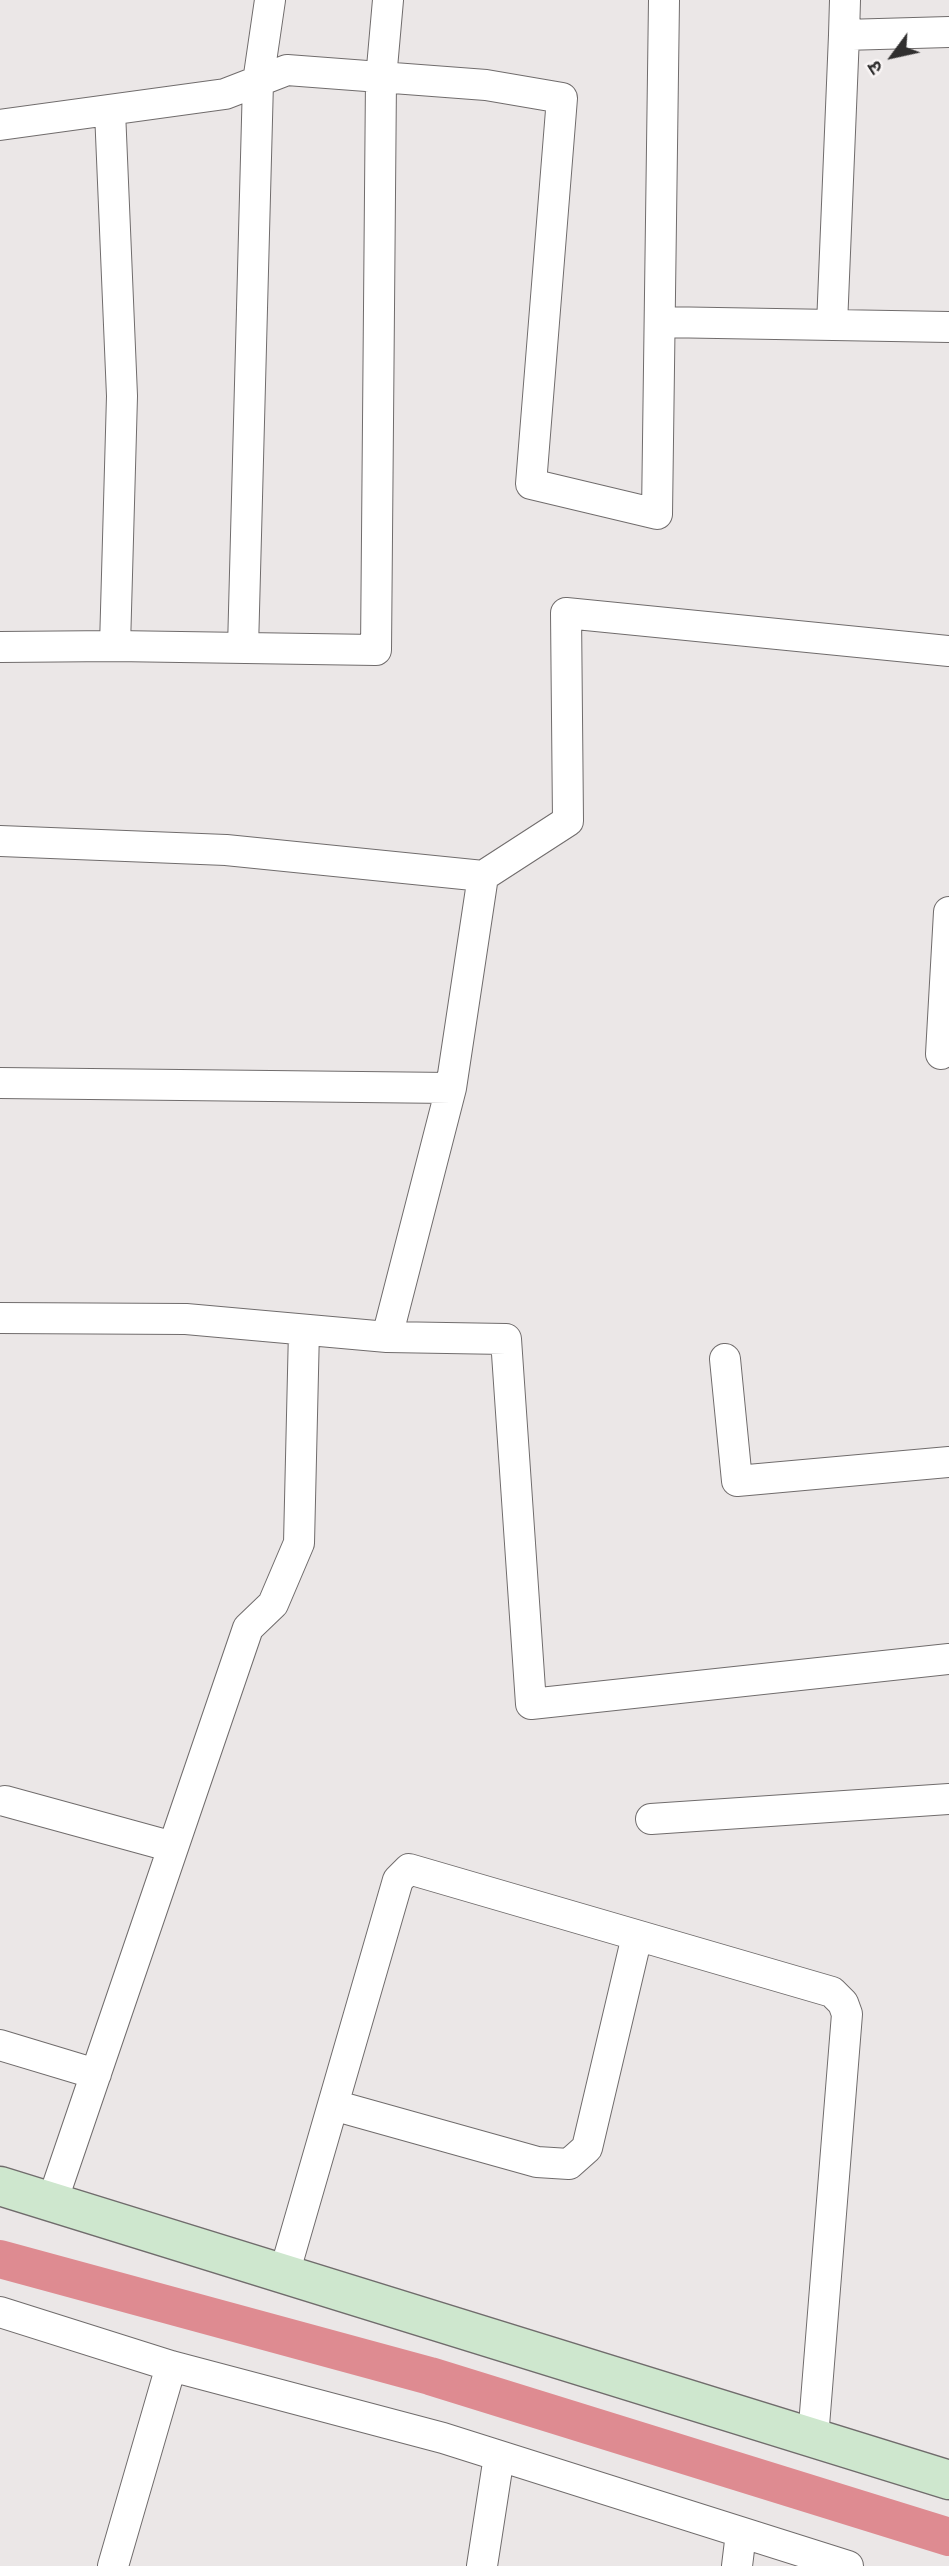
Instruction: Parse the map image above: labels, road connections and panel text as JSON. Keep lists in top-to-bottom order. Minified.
{"north":"bottom left"}
